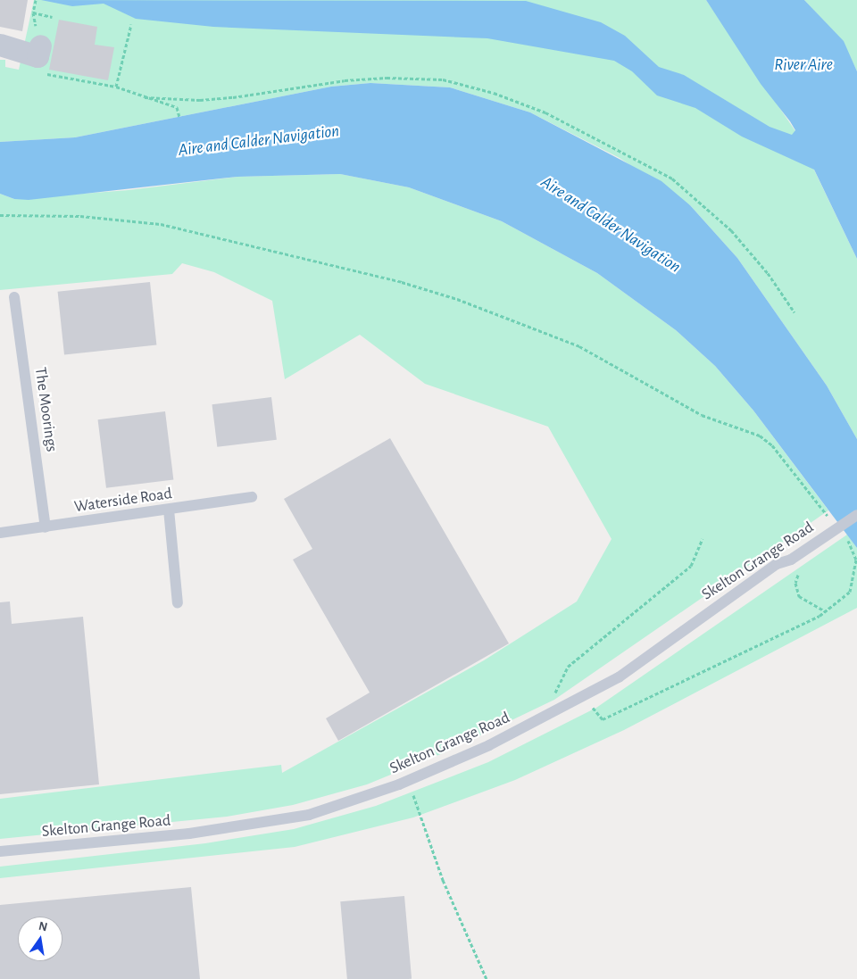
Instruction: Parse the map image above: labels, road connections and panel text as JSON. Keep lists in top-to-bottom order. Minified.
{"streets":{"lane":["The Moorings","Waterside Road","Skelton Grange Road"]},"crossings":[["The Moorings","Waterside Road"]],"water":["River Aire","Aire and Calder Navigation"],"north":"top"}
